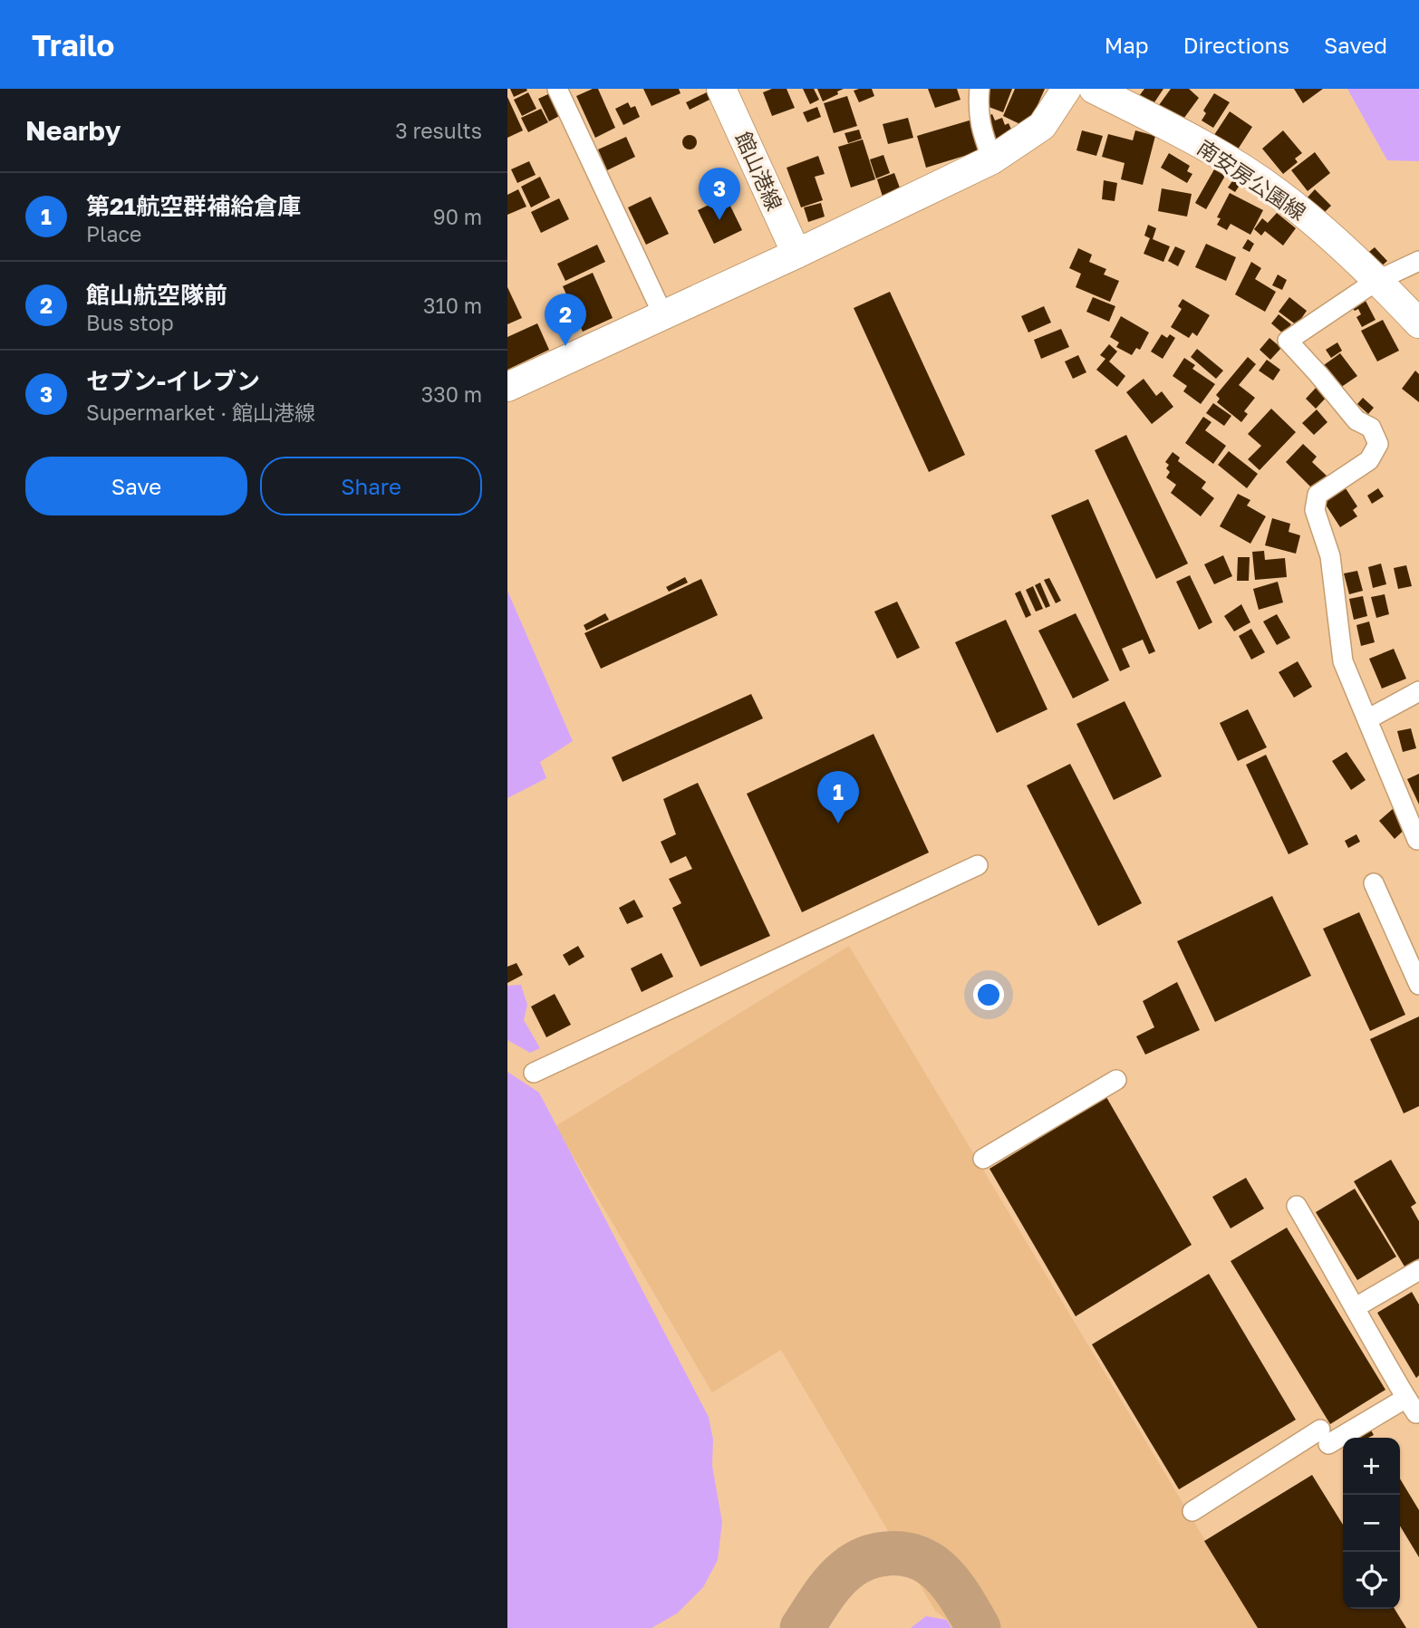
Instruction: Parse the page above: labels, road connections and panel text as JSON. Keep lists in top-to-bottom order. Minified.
{"streets":{"street":["館山港線","南安房公園線"]},"page":{"header":"Trailo","nav":["Map","Directions","Saved"],"heading":["Nearby","3 results"],"pins":["3","2","1"],"list":[{"mark":"1","name":"第21航空群補給倉庫","note":"Place","value":"90 m"},{"mark":"2","name":"館山航空隊前","note":"Bus stop","value":"310 m"},{"mark":"3","name":"セブン-イレブン","note":"Supermarket · 館山港線","value":"330 m"}],"buttons":["Save","Share"],"map_buttons":["+","−"]}}
